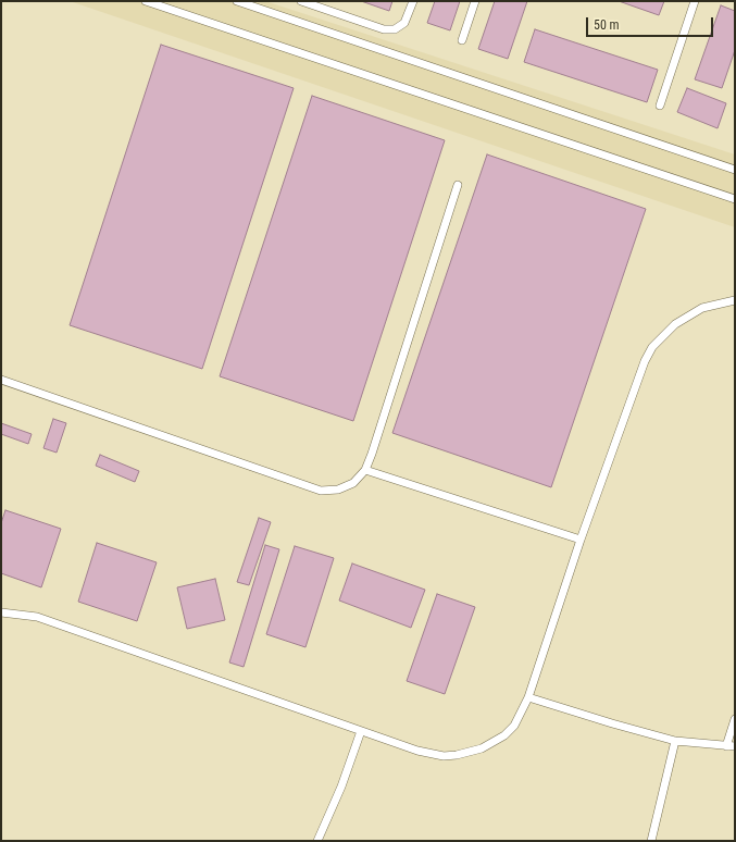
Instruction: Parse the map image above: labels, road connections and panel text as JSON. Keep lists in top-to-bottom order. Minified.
{"scale_bar":"50 m"}
